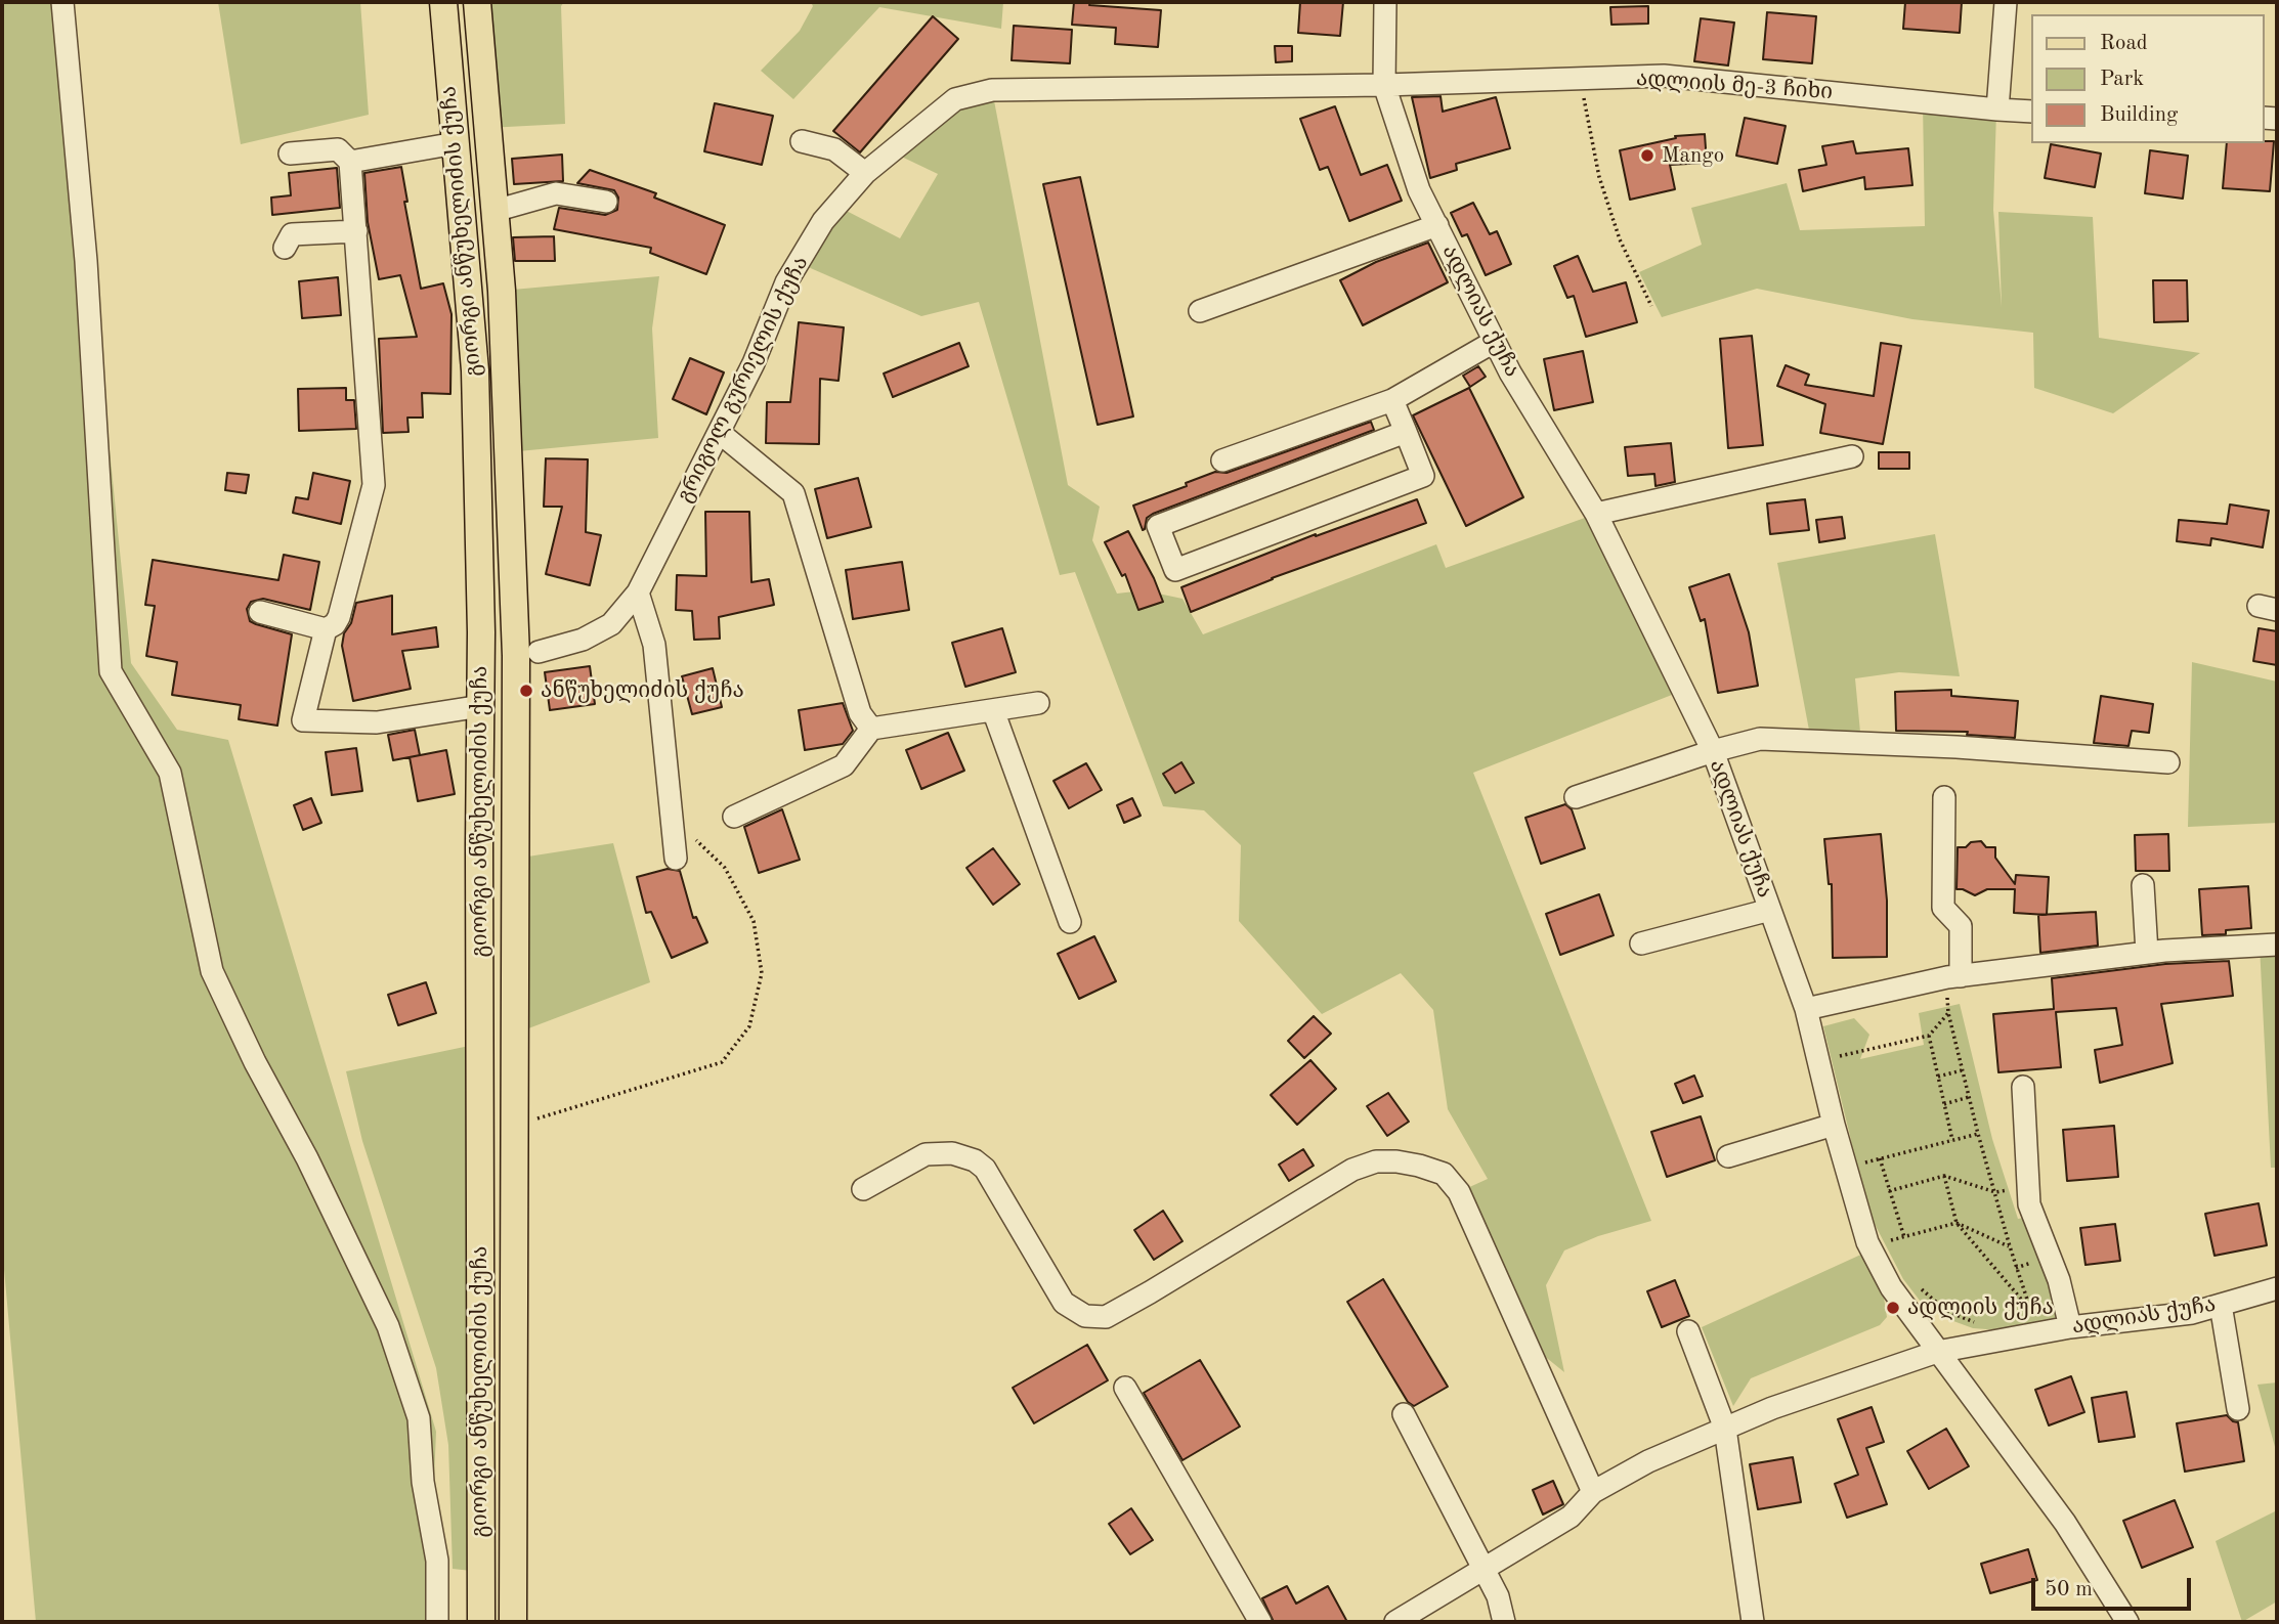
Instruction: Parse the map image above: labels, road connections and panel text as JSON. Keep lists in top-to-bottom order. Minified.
{"streets":{"main road":["გიორგი ანწუხელიძის ქუჩა"],"street":["ადლიის მე-3 ჩიხი","ადლიას ქუჩა","გრიგოლ გურიელის ქუჩა"]},"crossings":[["ადლიის მე-3 ჩიხი","ადლიას ქუჩა"],["ადლიის მე-3 ჩიხი","გრიგოლ გურიელის ქუჩა"],["ადლიას ქუჩა","გრიგოლ გურიელის ქუჩა"]],"places":["Mango","ანწუხელიძის ქუჩა","ადლიის ქუჩა"],"legend":["Road","Park","Building"],"scale_bar":"50 m"}
